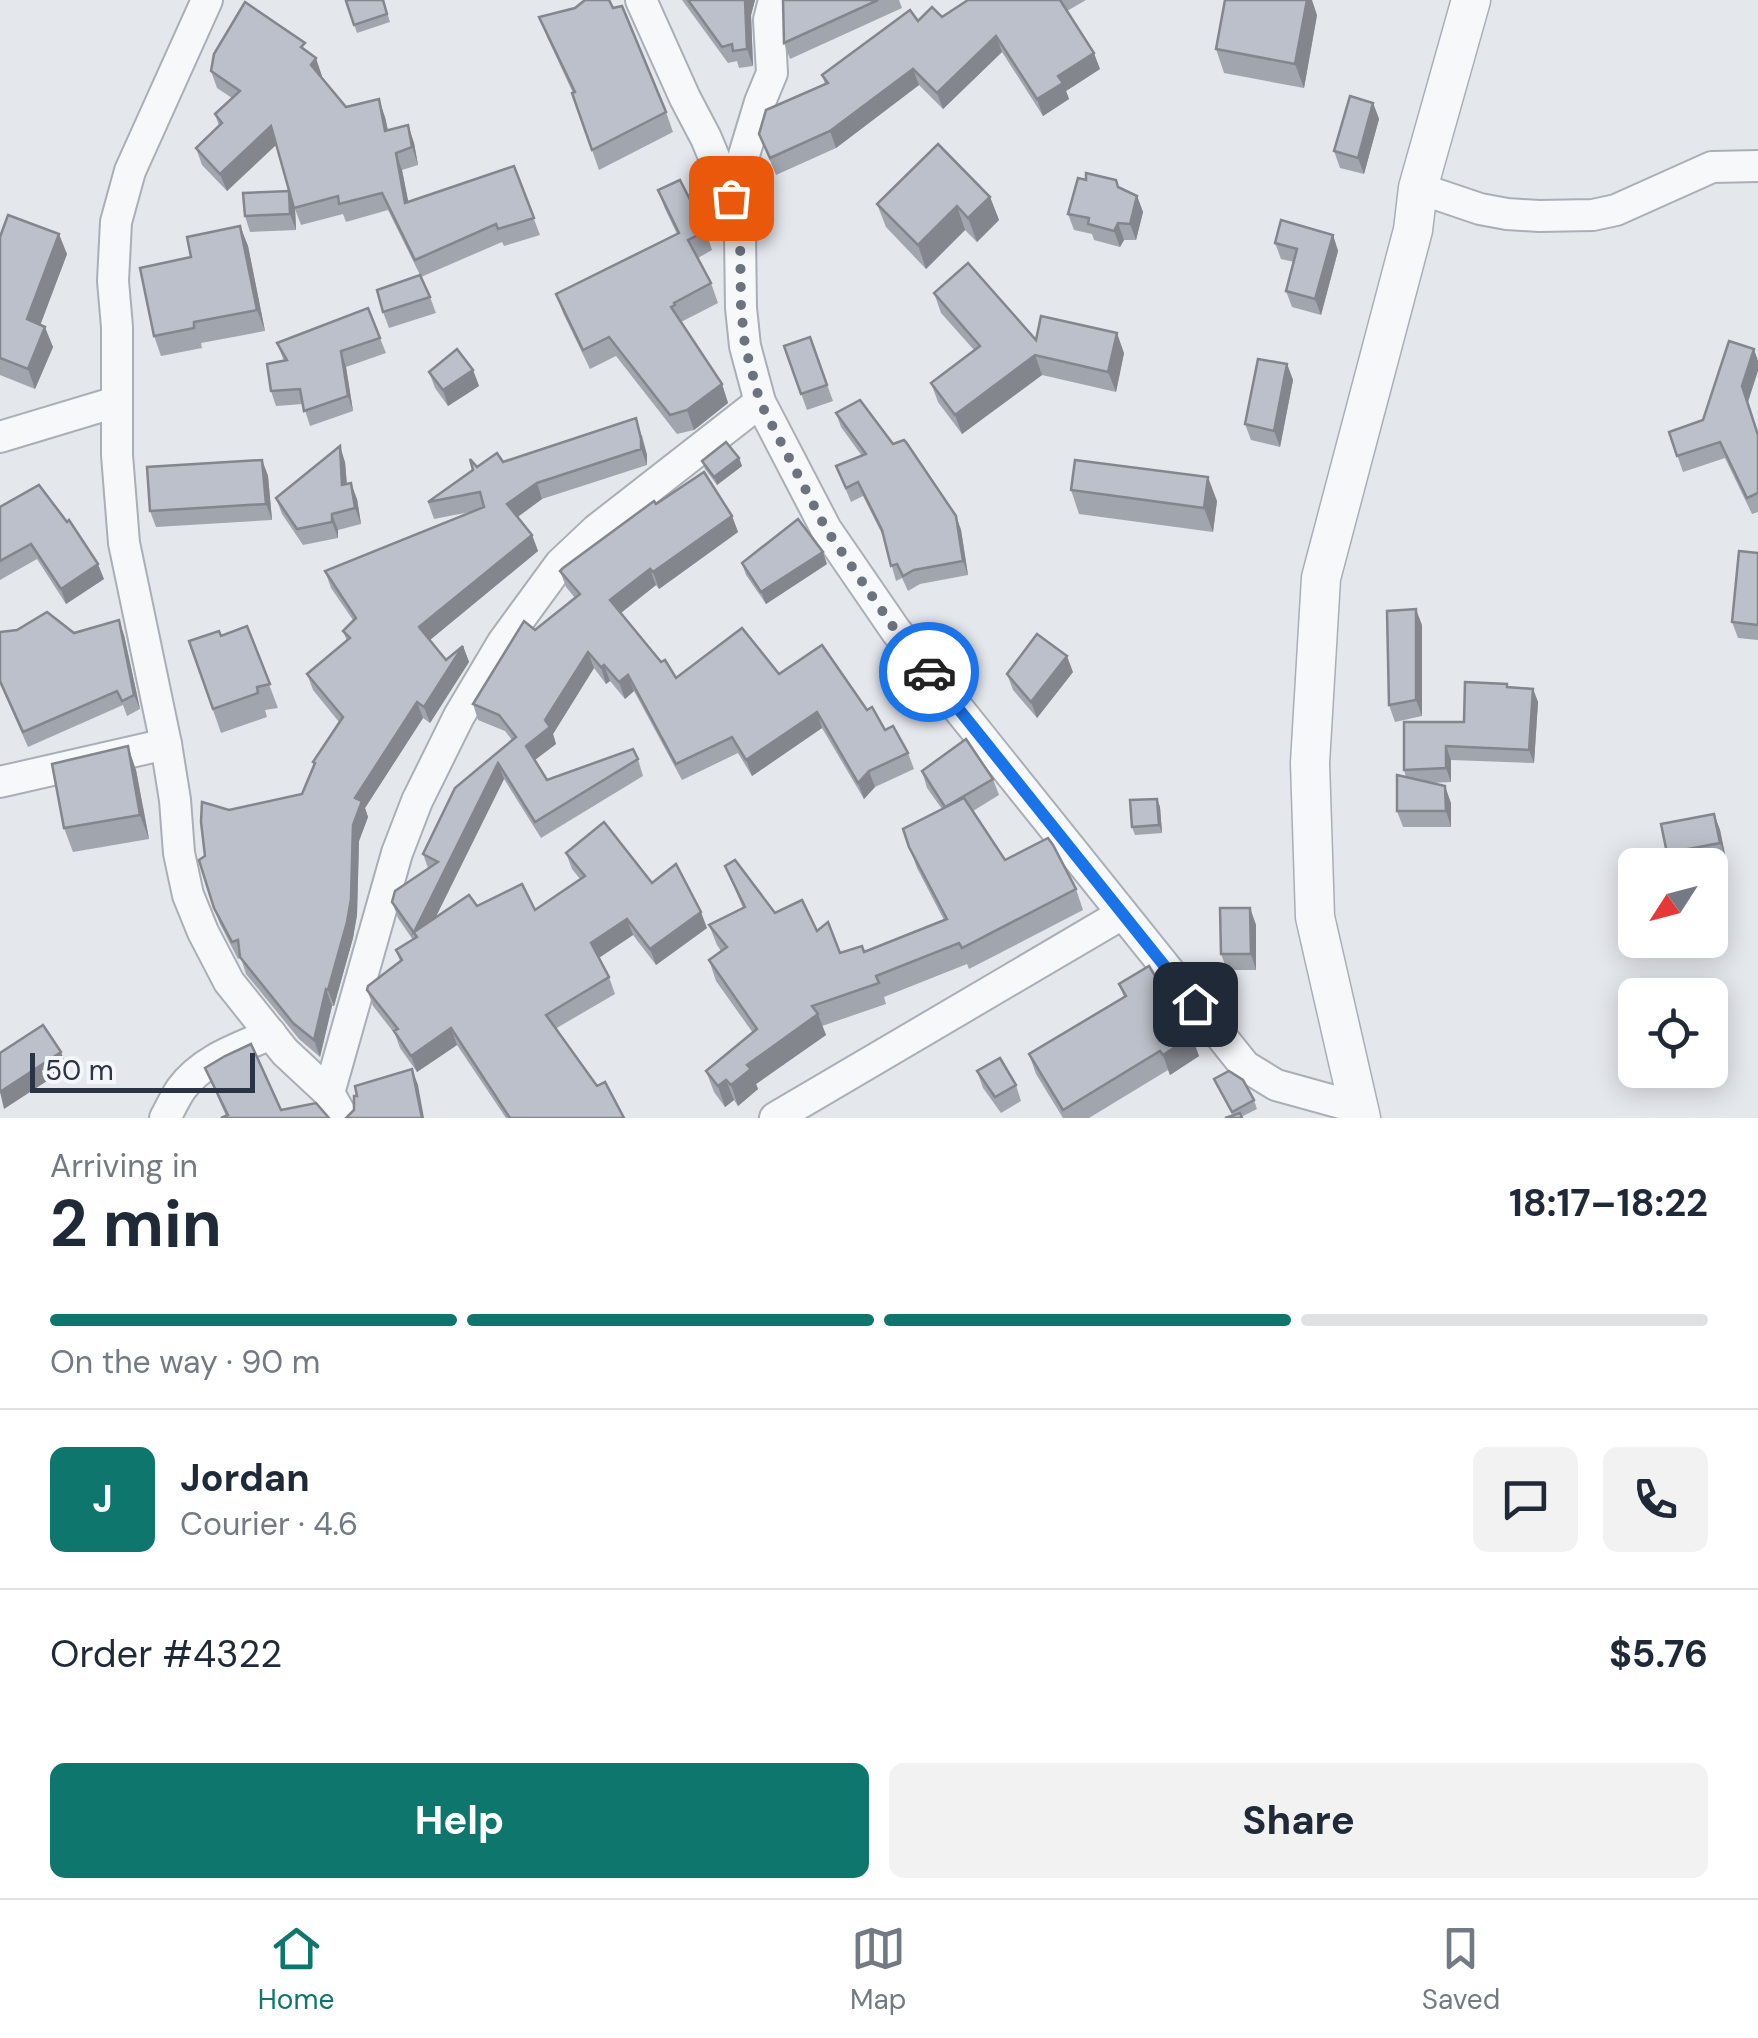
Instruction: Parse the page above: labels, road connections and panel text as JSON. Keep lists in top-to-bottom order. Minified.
{"scale_bar":"50 m","north":"bottom left","page":{"scale":"50 m","heading":["2 min","Arriving in","18:17–18:22"],"panel":["Jordan","Courier · 4.6","Order #4322","$5.76"],"bar":"On the way · 90 m","round":"J","buttons":["Help","Share"],"tabs":["Home","Map","Saved"]}}
